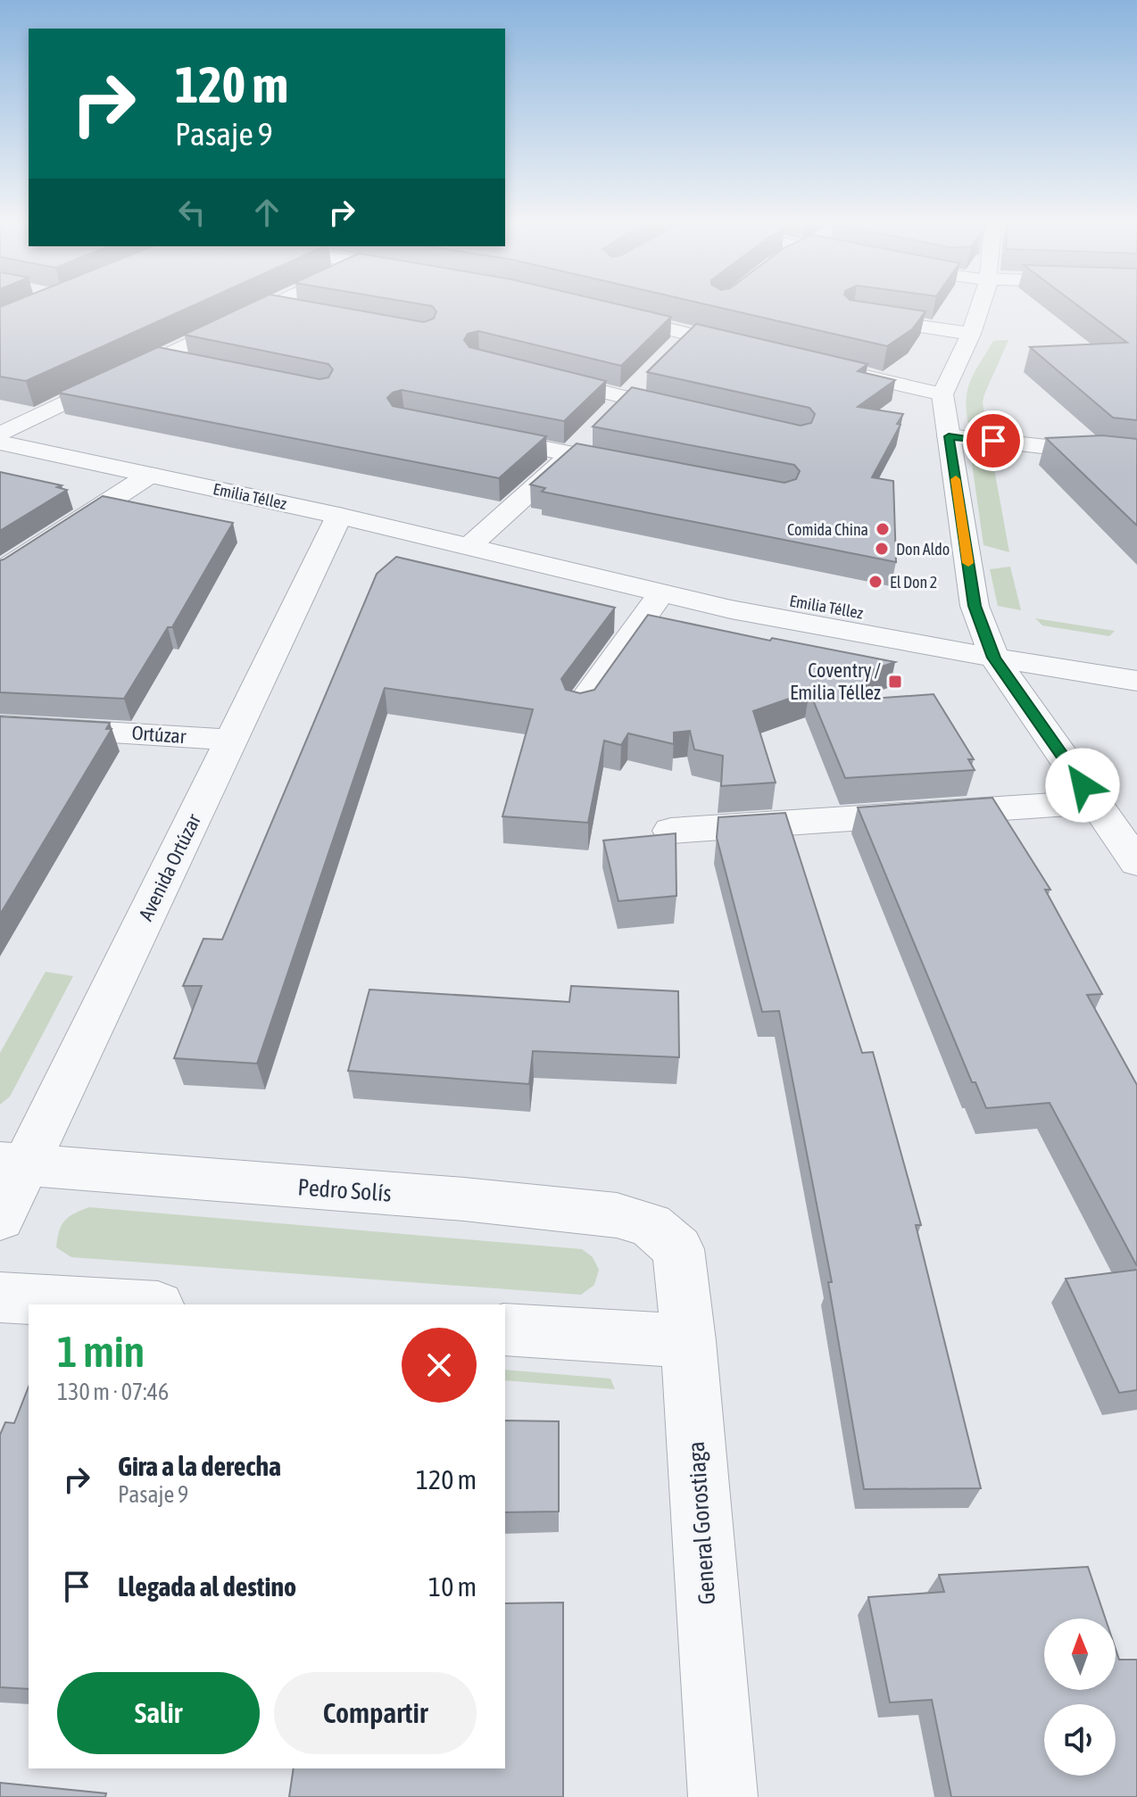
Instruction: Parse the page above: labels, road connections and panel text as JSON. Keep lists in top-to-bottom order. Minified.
{"streets":{"street":["Emilia Téllez","Ortúzar","Avenida Ortúzar","Pedro Solís","General Gorostiaga"]},"crossings":[["Emilia Téllez","Avenida Ortúzar"],["Ortúzar","Avenida Ortúzar"],["Avenida Ortúzar","Pedro Solís"],["Pedro Solís","General Gorostiaga"]],"places":{"other":["Comida China","Don Aldo","El Don 2"],"transit":["Coventry / Emilia Téllez"]},"north":"top","page":{"turn":["120 m","Pasaje 9"],"heading":["1 min","130 m · 07:46"],"list":[{"name":"Gira a la derecha","note":"Pasaje 9","value":"120 m"},{"name":"Llegada al destino","value":"10 m"}],"buttons":["Salir","Compartir"]}}
